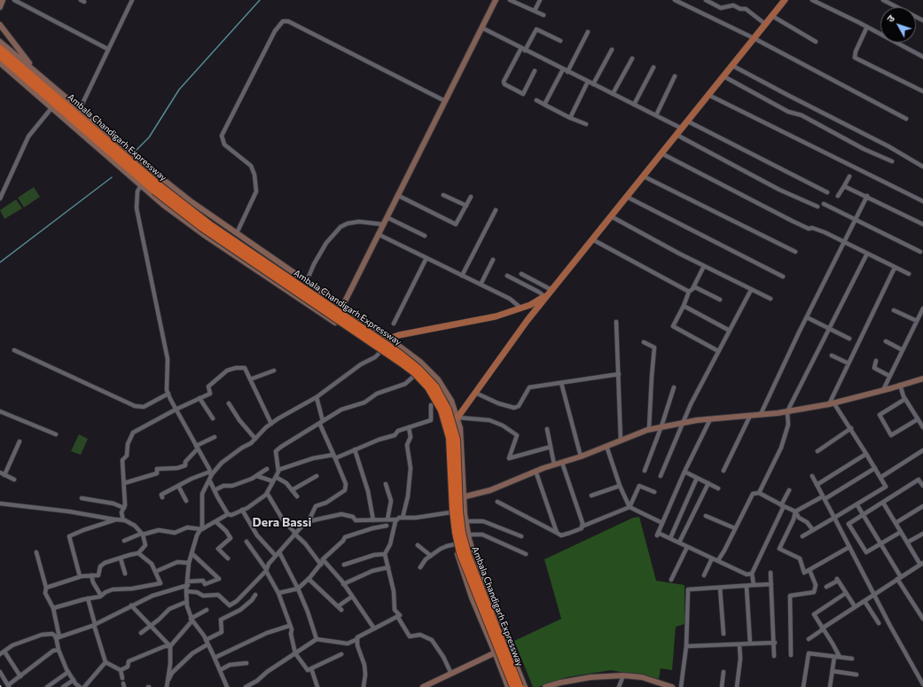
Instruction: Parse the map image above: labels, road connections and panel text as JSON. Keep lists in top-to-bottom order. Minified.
{"streets":{"highway":["Ambala Chandigarh Expressway"]},"districts":["Dera Bassi"],"north":"top left"}
